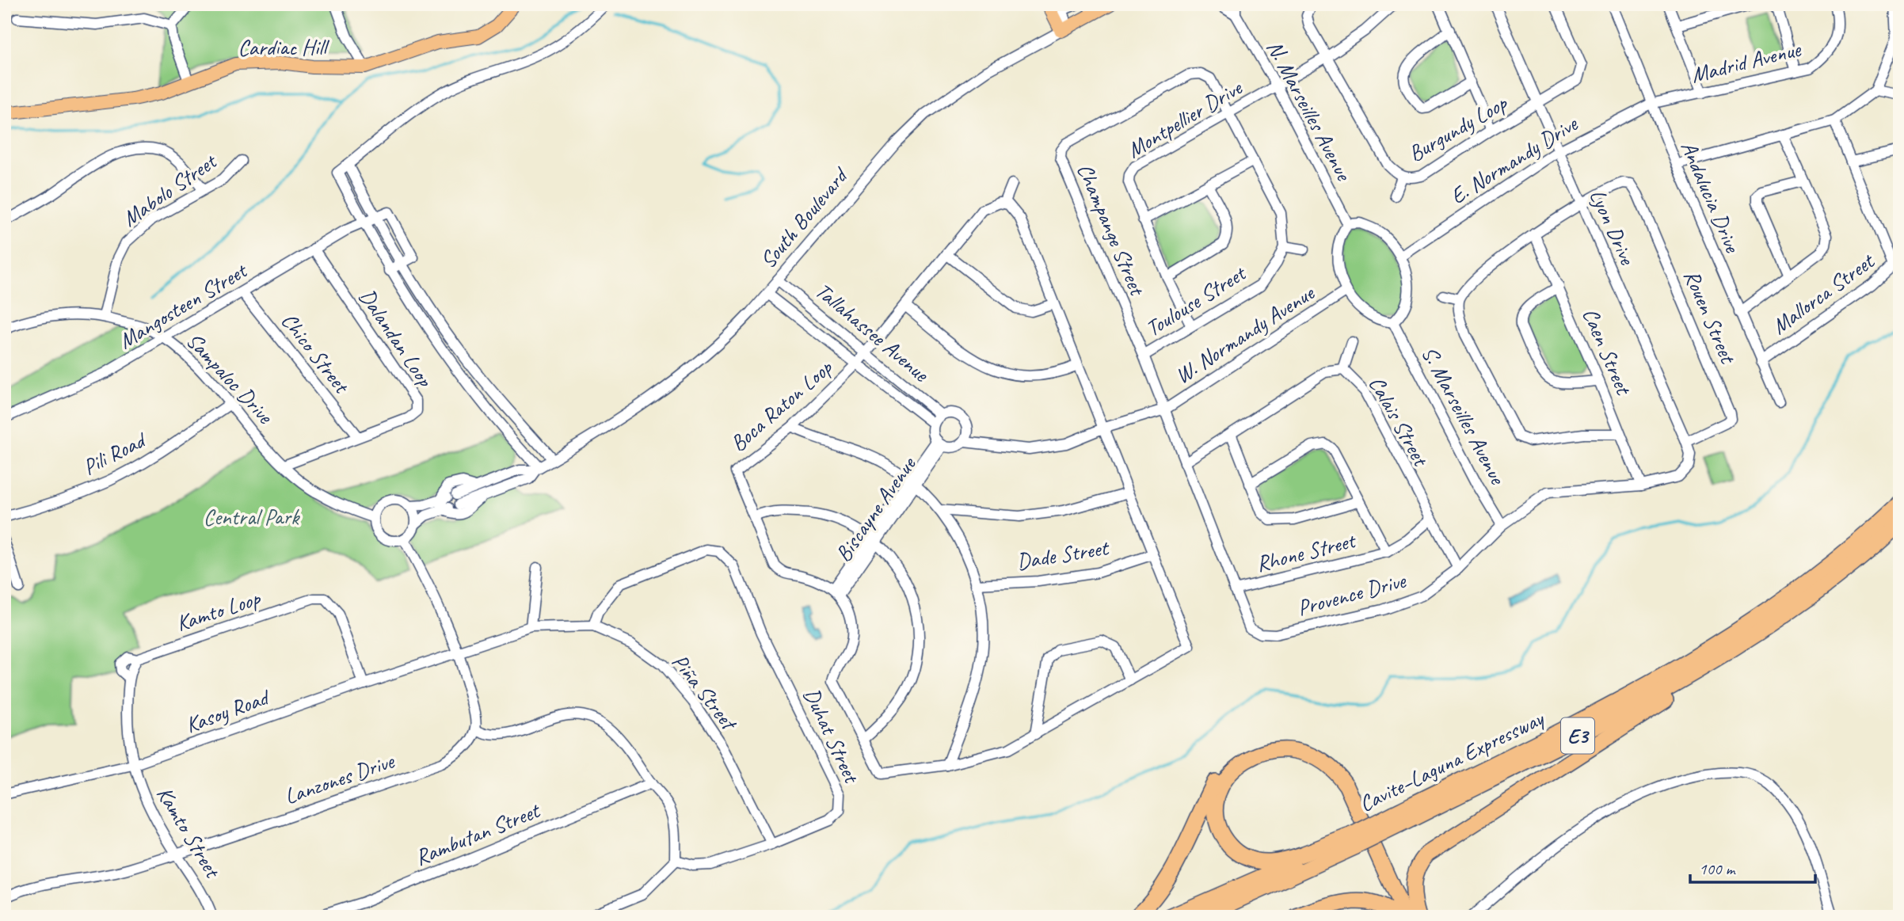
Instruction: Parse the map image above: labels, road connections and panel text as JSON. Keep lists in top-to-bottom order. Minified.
{"streets":{"highway":["E3","Cavite–Laguna Expressway"],"main road":["Cardiac Hill","South Boulevard"],"street":["Madrid Avenue","N. Marseilles Avenue","Montpellier Drive","Burgundy Loop","E. Normandy Drive","Mabolo Street","Andalucia Drive","Lyon Drive","Champange Street","Mallorca Street","Toulouse Street","Mangosteen Street","Rouen Street","Tallahassee Avenue","W. Normandy Avenue","Dalandan Loop","Caen Street","Chico Street","Sampaloc Drive","Boca Raton Loop","S. Marseilles Avenue","Calais Street","Pili Road","Biscayne Avenue","Rhone Street","Dade Street","Provence Drive","Kamto Loop","Piña Street","Kasoy Road","Duhat Street","Lanzones Drive","Kamto Street","Rambutan Street"]},"crossings":[["Madrid Avenue","E. Normandy Drive"],["Madrid Avenue","Andalucia Drive"],["N. Marseilles Avenue","Montpellier Drive"],["N. Marseilles Avenue","E. Normandy Drive"],["N. Marseilles Avenue","W. Normandy Avenue"],["N. Marseilles Avenue","S. Marseilles Avenue"],["Montpellier Drive","Burgundy Loop"],["Montpellier Drive","Champange Street"],["Montpellier Drive","Toulouse Street"],["Burgundy Loop","Lyon Drive"],["E. Normandy Drive","Andalucia Drive"],["E. Normandy Drive","Lyon Drive"],["E. Normandy Drive","W. Normandy Avenue"],["E. Normandy Drive","S. Marseilles Avenue"],["Mabolo Street","Sampaloc Drive"],["Andalucia Drive","Mallorca Street"],["South Boulevard","Tallahassee Avenue"],["South Boulevard","Sampaloc Drive"],["Lyon Drive","Rouen Street"],["Lyon Drive","Provence Drive"],["Champange Street","Toulouse Street"],["Champange Street","W. Normandy Avenue"],["Champange Street","Provence Drive"],["Mangosteen Street","Dalandan Loop"],["Mangosteen Street","Chico Street"],["Mangosteen Street","Sampaloc Drive"],["Tallahassee Avenue","Boca Raton Loop"],["Tallahassee Avenue","Biscayne Avenue"],["W. Normandy Avenue","S. Marseilles Avenue"],["W. Normandy Avenue","Provence Drive"],["Dalandan Loop","Chico Street"],["Dalandan Loop","Sampaloc Drive"],["Caen Street","Provence Drive"],["Sampaloc Drive","Pili Road"],["Boca Raton Loop","Biscayne Avenue"],["S. Marseilles Avenue","Provence Drive"],["Calais Street","Rhone Street"],["Calais Street","Provence Drive"],["Rhone Street","Provence Drive"],["Kamto Loop","Kasoy Road"],["Kamto Loop","Kamto Street"],["Piña Street","Kasoy Road"],["Piña Street","Duhat Street"],["Kasoy Road","Kamto Street"],["Lanzones Drive","Kamto Street"]],"parks":["Central Park"],"scale_bar":"100 m"}
